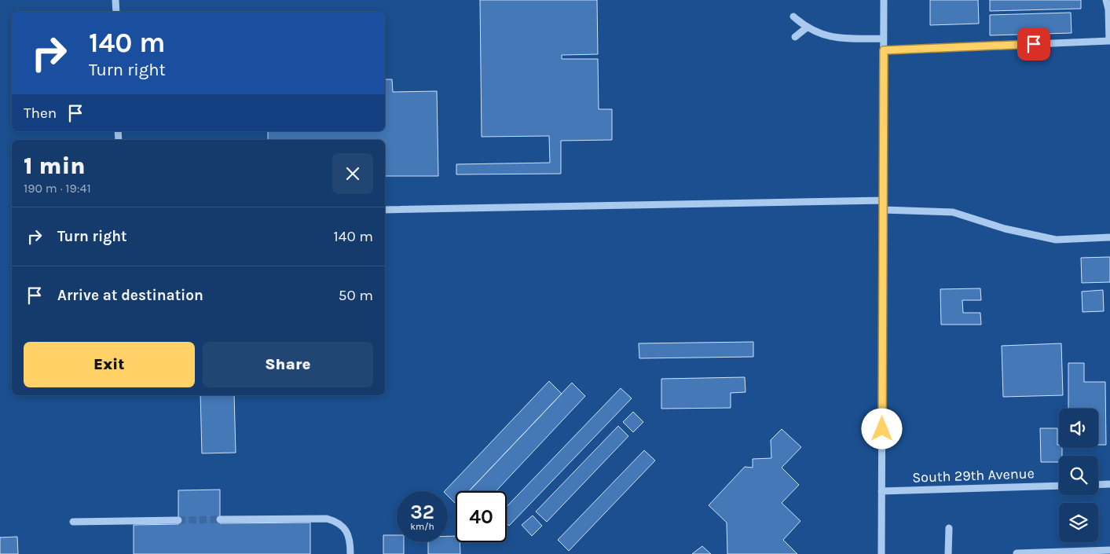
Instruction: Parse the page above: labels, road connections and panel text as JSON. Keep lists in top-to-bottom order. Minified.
{"streets":{"street":["South 29th Avenue"]},"page":{"turn":["140 m","Turn right"],"then":"Then","heading":["1 min","190 m · 19:41"],"list":[{"name":"Turn right","value":"140 m"},{"name":"Arrive at destination","value":"50 m"}],"buttons":["Exit","Share"],"speed":"32 km/h","limit":"40"}}
